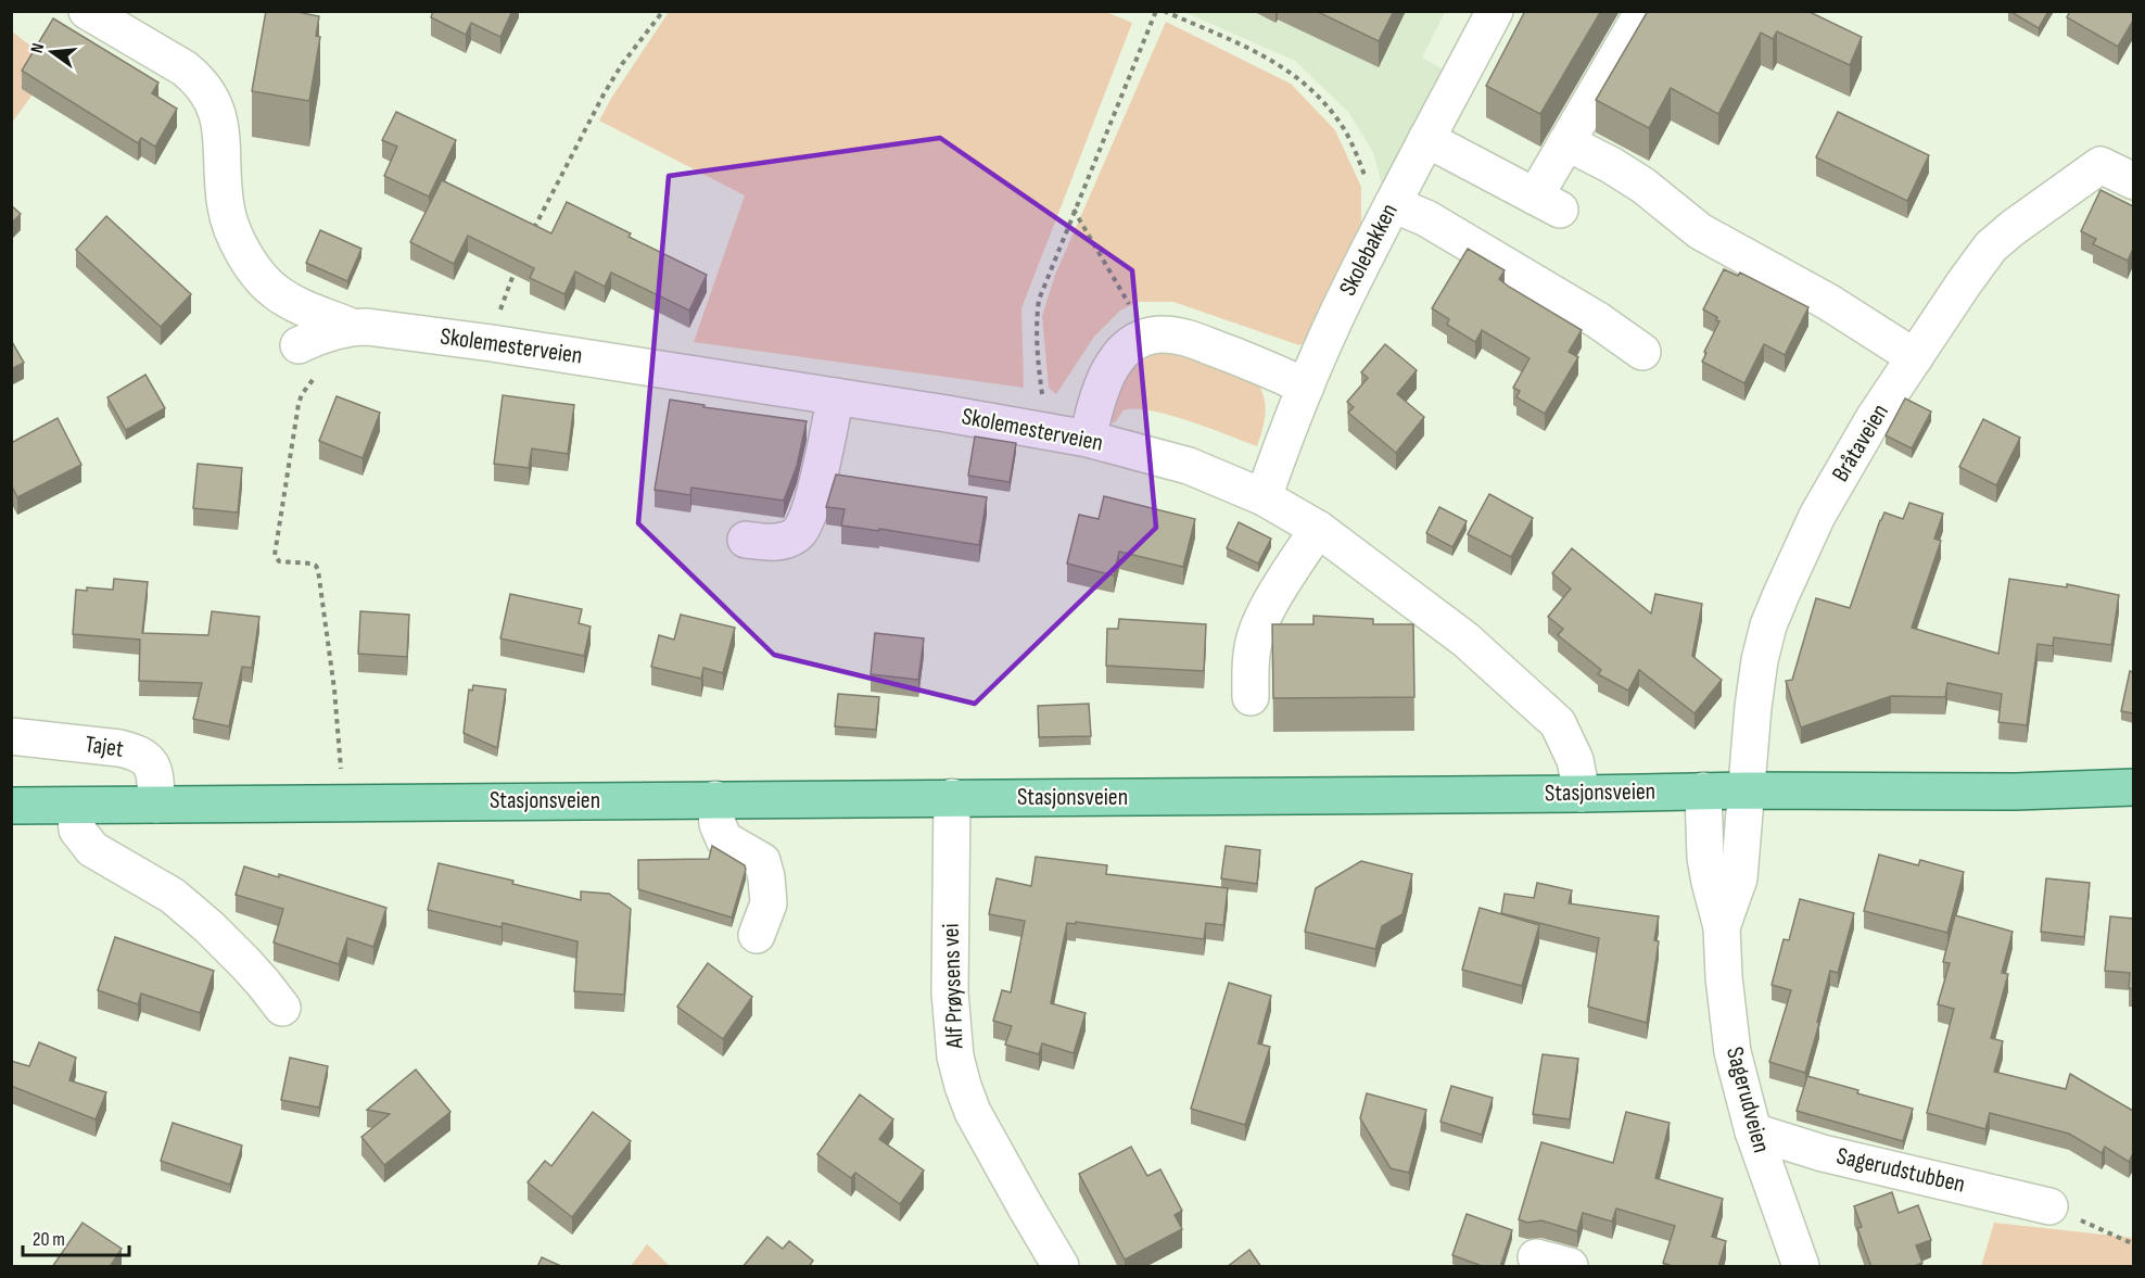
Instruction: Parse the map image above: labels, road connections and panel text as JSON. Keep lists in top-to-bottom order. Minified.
{"streets":{"main road":["Stasjonsveien"],"street":["Skolebakken","Skolemesterveien","Bråtaveien","Tajet","Alf Prøysens vei","Sagerudveien","Sagerudstubben"]},"crossings":[["Skolebakken","Skolemesterveien"],["Skolemesterveien","Stasjonsveien"],["Bråtaveien","Stasjonsveien"],["Bråtaveien","Sagerudveien"],["Tajet","Stasjonsveien"],["Stasjonsveien","Alf Prøysens vei"],["Stasjonsveien","Sagerudveien"],["Sagerudveien","Sagerudstubben"]],"scale_bar":"20 m","north":"left"}
